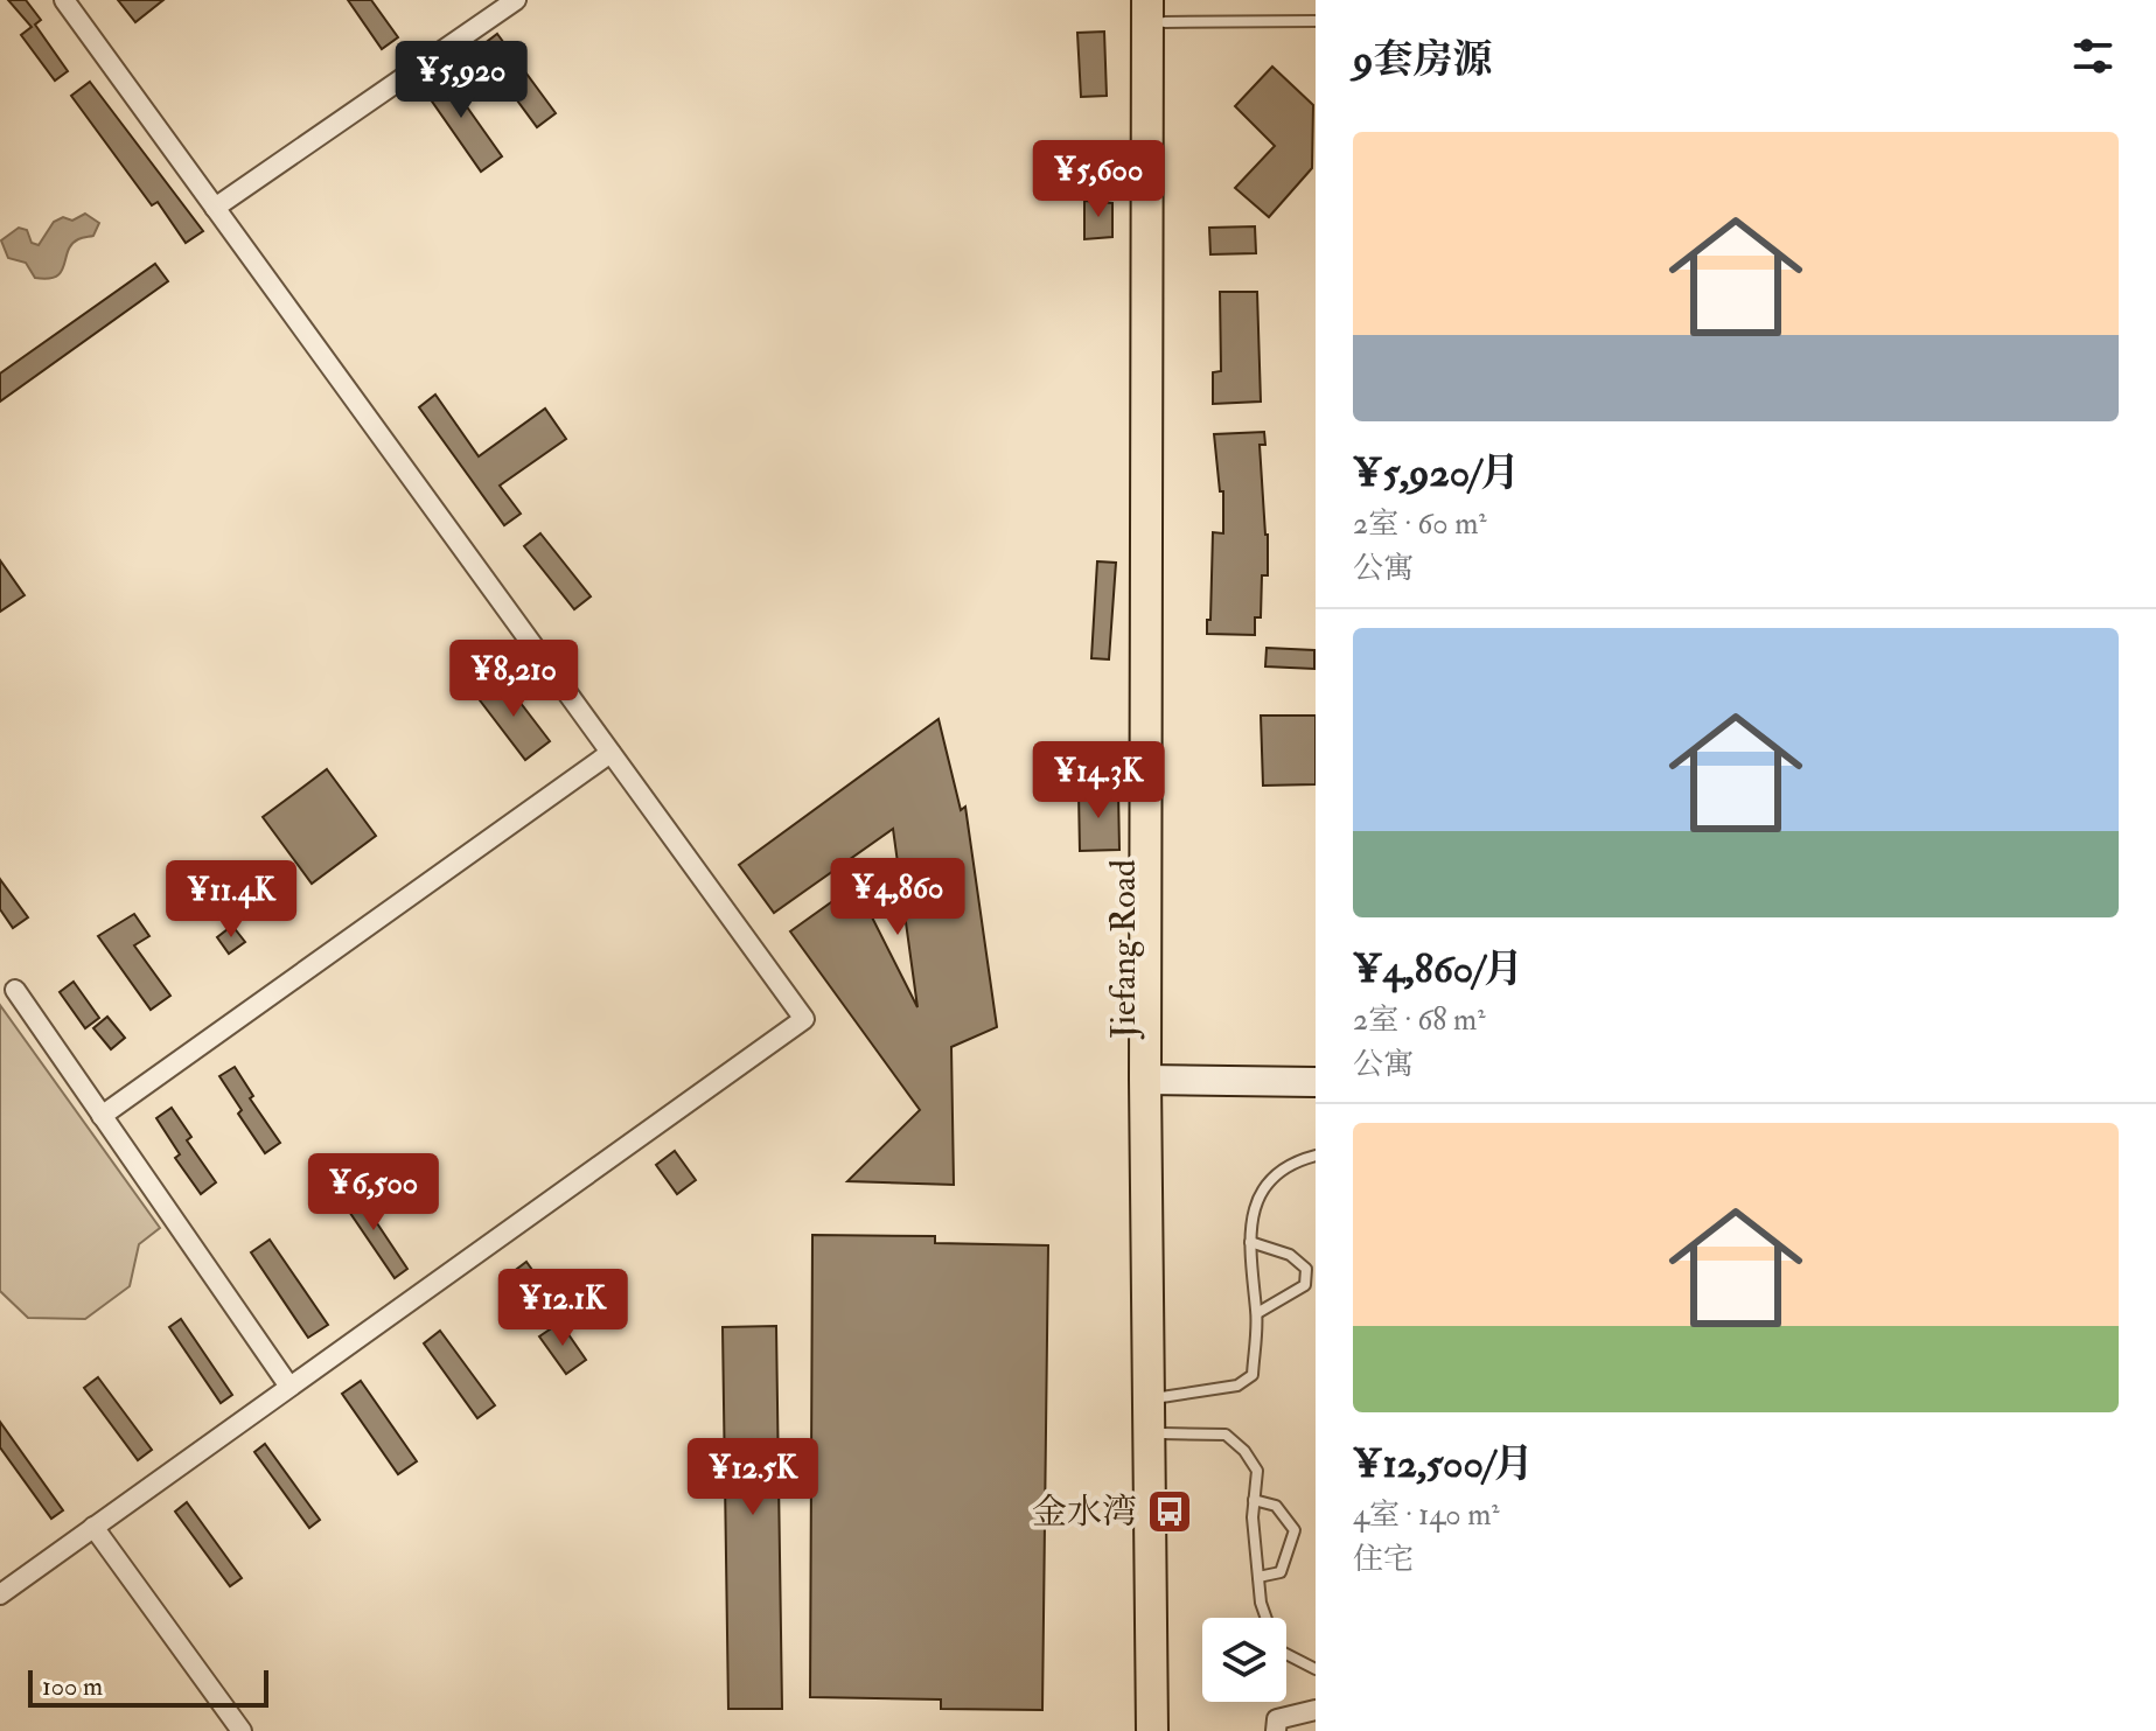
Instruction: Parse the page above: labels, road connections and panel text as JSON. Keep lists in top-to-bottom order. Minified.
{"streets":{"main road":["Jiefang Road"]},"places":{"bus stop":["金水湾"]},"scale_bar":"100 m","page":{"heading":"9套房源","price":["¥5,920","¥5,600","¥8,210","¥14.3K","¥4,860","¥11.4K","¥6,500","¥12.1K","¥12.5K"],"list":[{"name":"¥5,920/月","note":"2室 · 60 m² · 公寓"},{"name":"¥4,860/月","note":"2室 · 68 m² · 公寓"},{"name":"¥12,500/月","note":"4室 · 140 m² · 住宅"}],"scale":"100 m"}}
